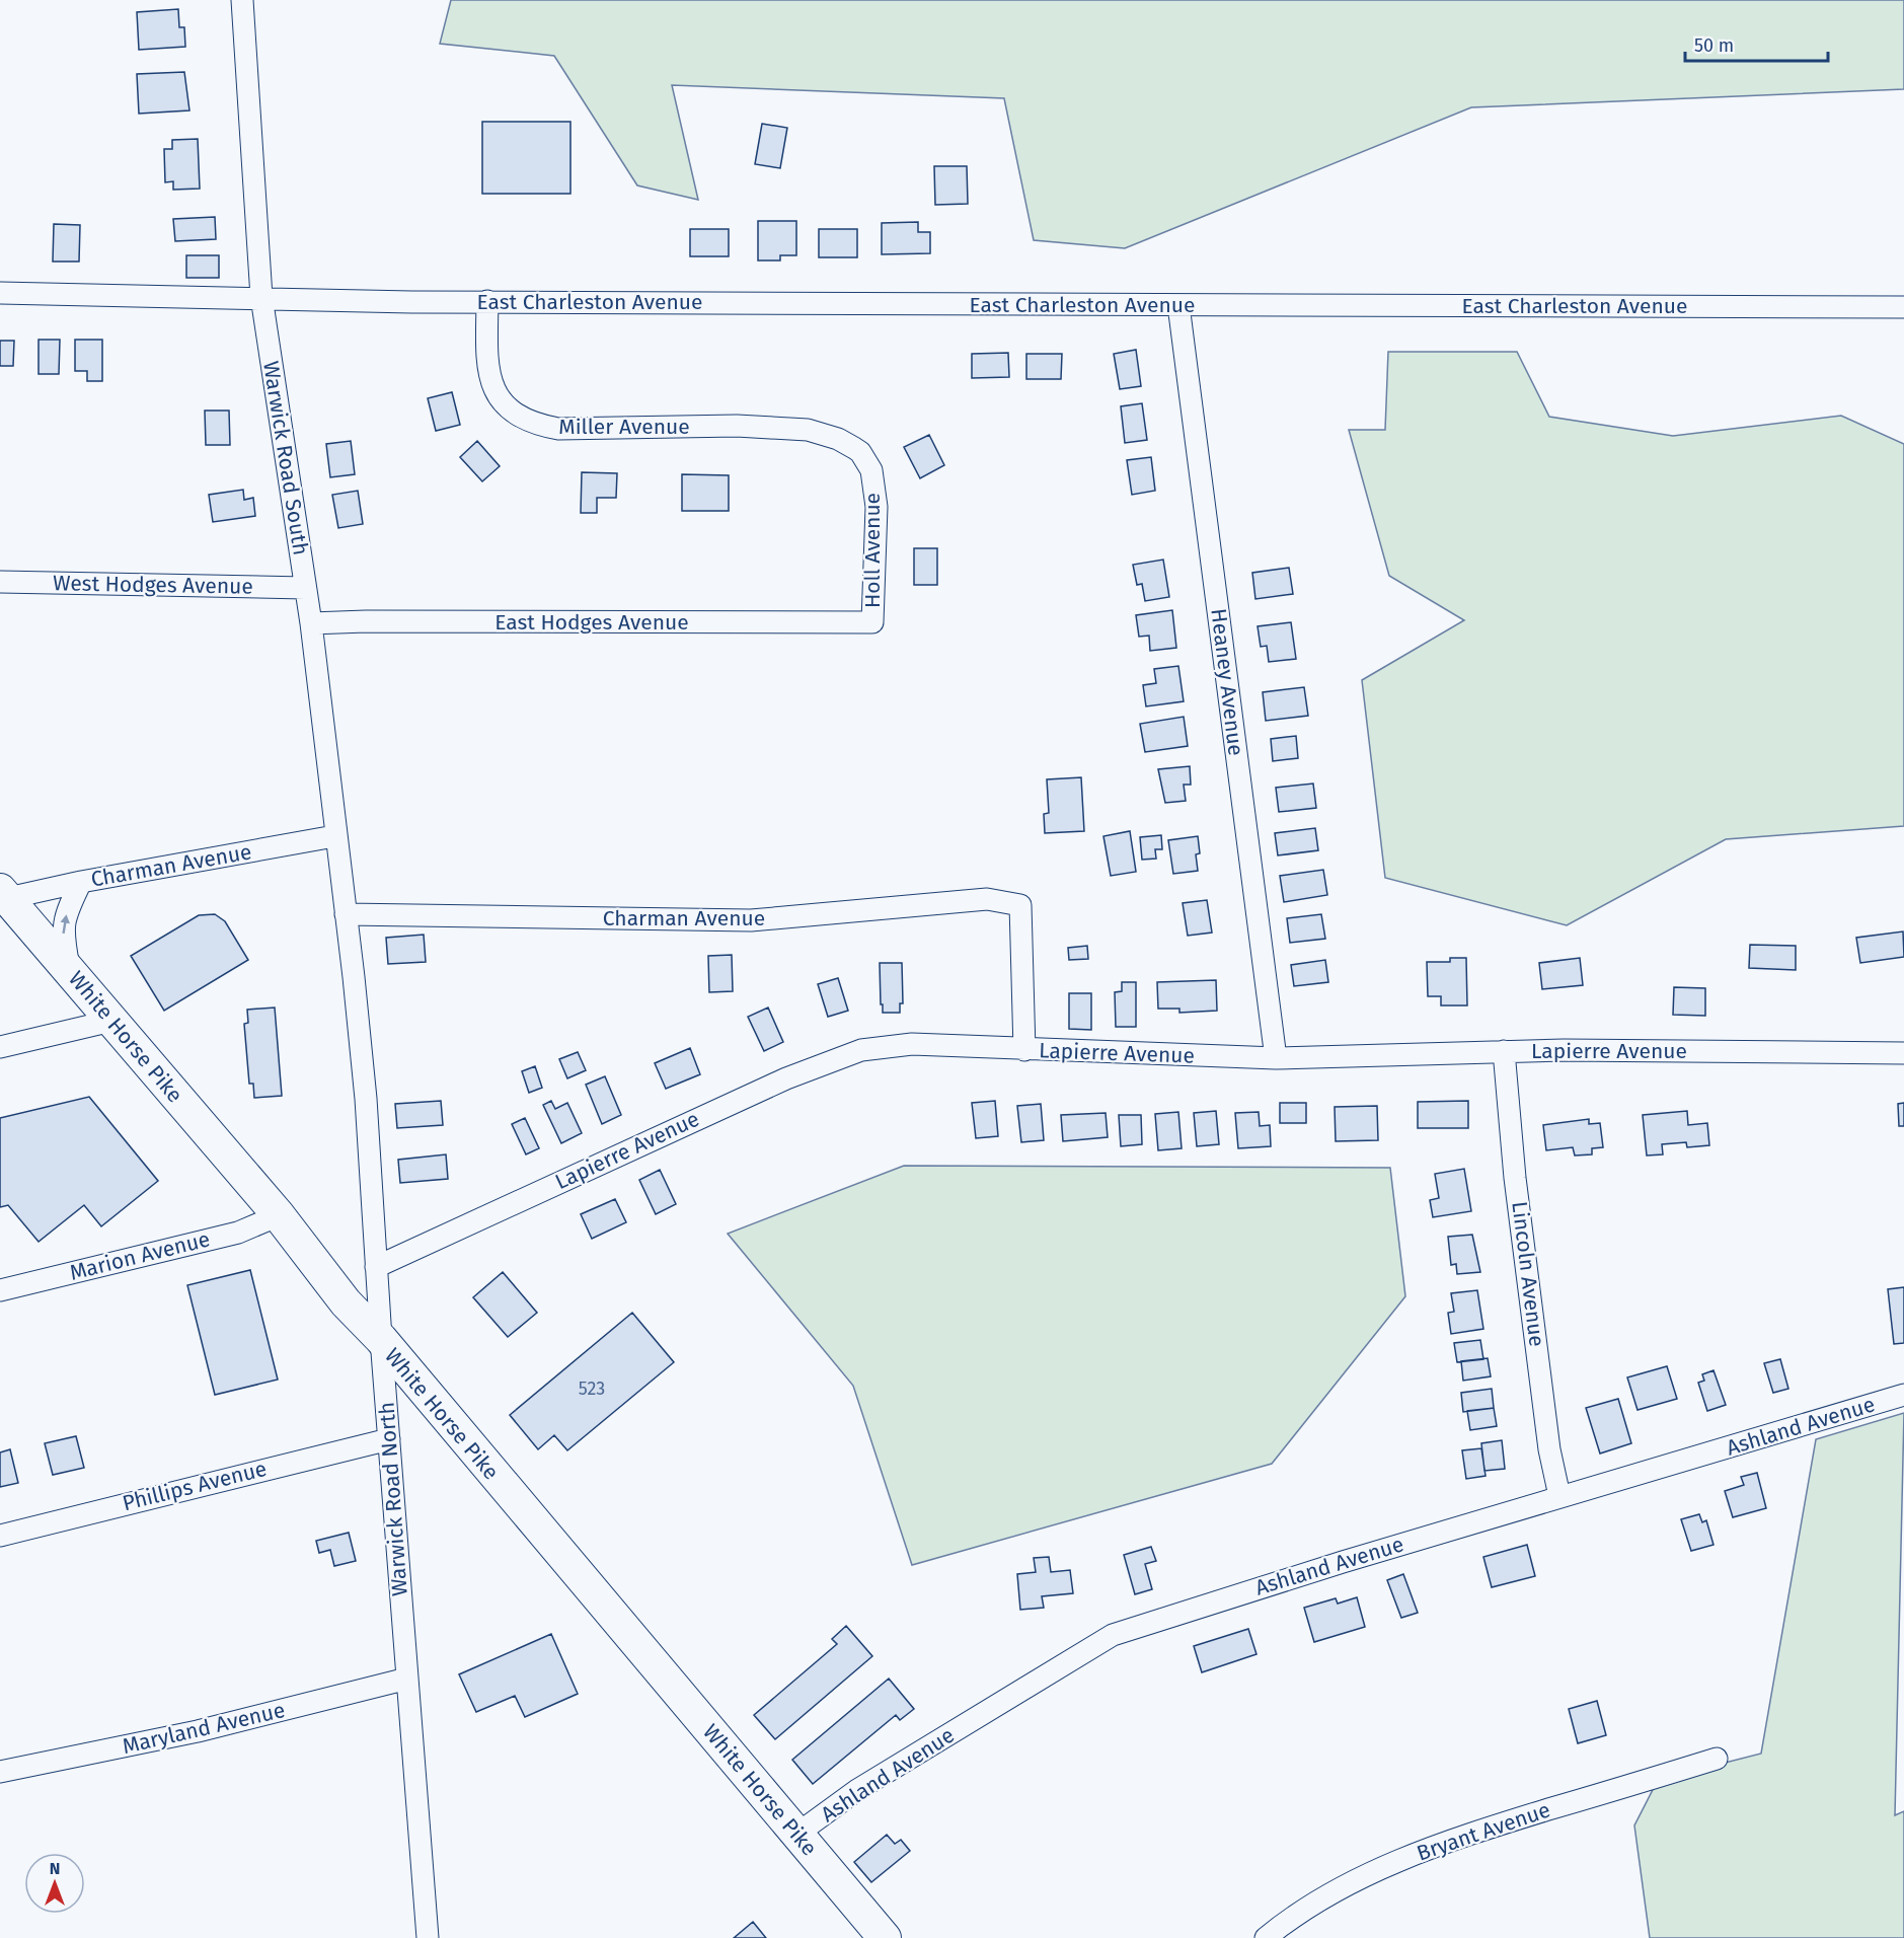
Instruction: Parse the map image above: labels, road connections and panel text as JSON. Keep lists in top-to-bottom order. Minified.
{"streets":{"highway":["White Horse Pike"],"street":["East Charleston Avenue","Miller Avenue","Warwick Road South","Holl Avenue","West Hodges Avenue","East Hodges Avenue","Heaney Avenue","Charman Avenue","Lapierre Avenue","Marion Avenue","Lincoln Avenue","Ashland Avenue","Phillips Avenue","Warwick Road North","Maryland Avenue","Bryant Avenue"]},"crossings":[["East Charleston Avenue","Miller Avenue"],["East Charleston Avenue","Warwick Road South"],["East Charleston Avenue","Heaney Avenue"],["Miller Avenue","Holl Avenue"],["Warwick Road South","West Hodges Avenue"],["Warwick Road South","East Hodges Avenue"],["Warwick Road South","Charman Avenue"],["Warwick Road South","Warwick Road North"],["Holl Avenue","East Hodges Avenue"],["Heaney Avenue","Lapierre Avenue"],["Charman Avenue","White Horse Pike"],["Charman Avenue","Lapierre Avenue"],["Charman Avenue","Warwick Road North"],["White Horse Pike","Marion Avenue"],["White Horse Pike","Ashland Avenue"],["White Horse Pike","Warwick Road North"],["Lapierre Avenue","Lincoln Avenue"],["Lapierre Avenue","Warwick Road North"],["Lincoln Avenue","Ashland Avenue"],["Phillips Avenue","Warwick Road North"],["Warwick Road North","Maryland Avenue"]],"house_numbers":["523"],"scale_bar":"50 m","north":"top"}
